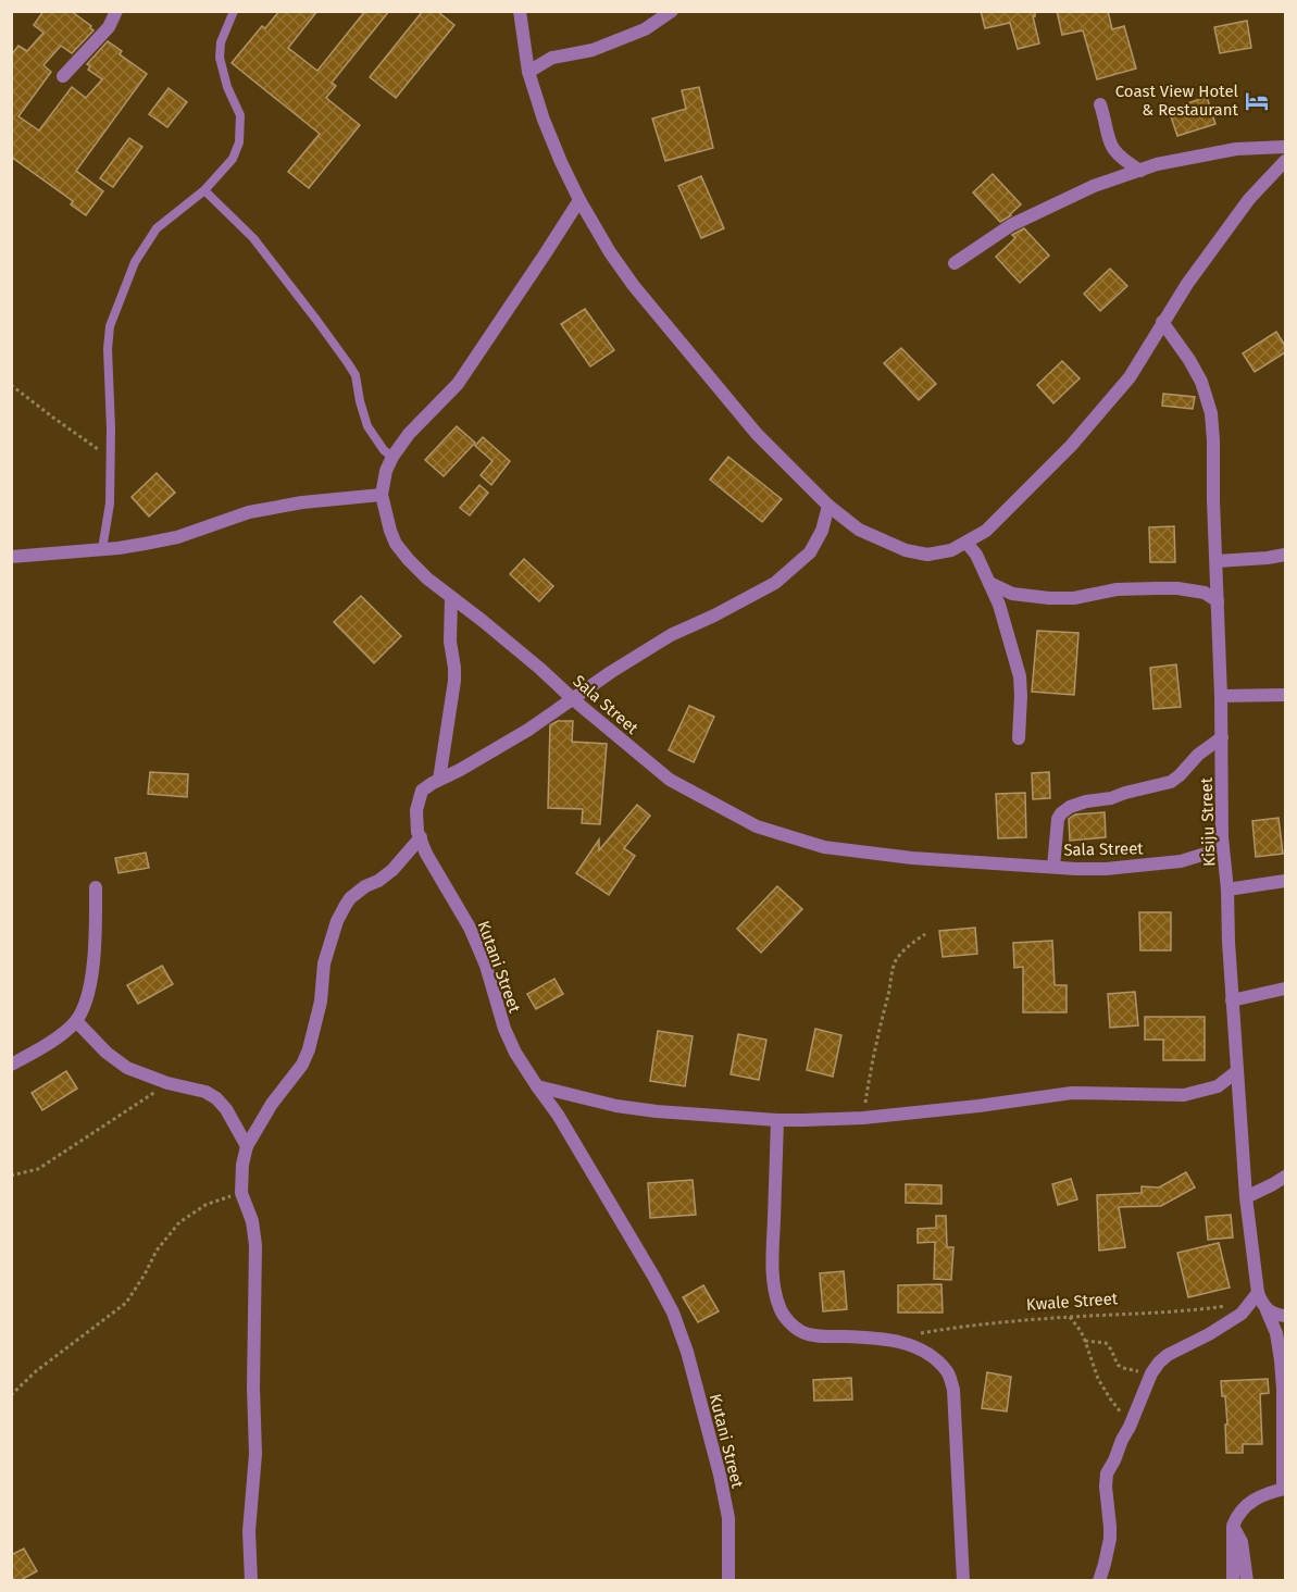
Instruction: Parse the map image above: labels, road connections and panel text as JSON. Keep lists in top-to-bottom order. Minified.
{"streets":{"street":["Sala Street","Kisiju Street","Kutani Street"],"path":["Kwale Street"]},"crossings":[["Sala Street","Kisiju Street"],["Sala Street","Kutani Street"],["Kisiju Street","Kwale Street"]],"places":{"hotel":["Coast View Hotel & Restaurant"]}}
